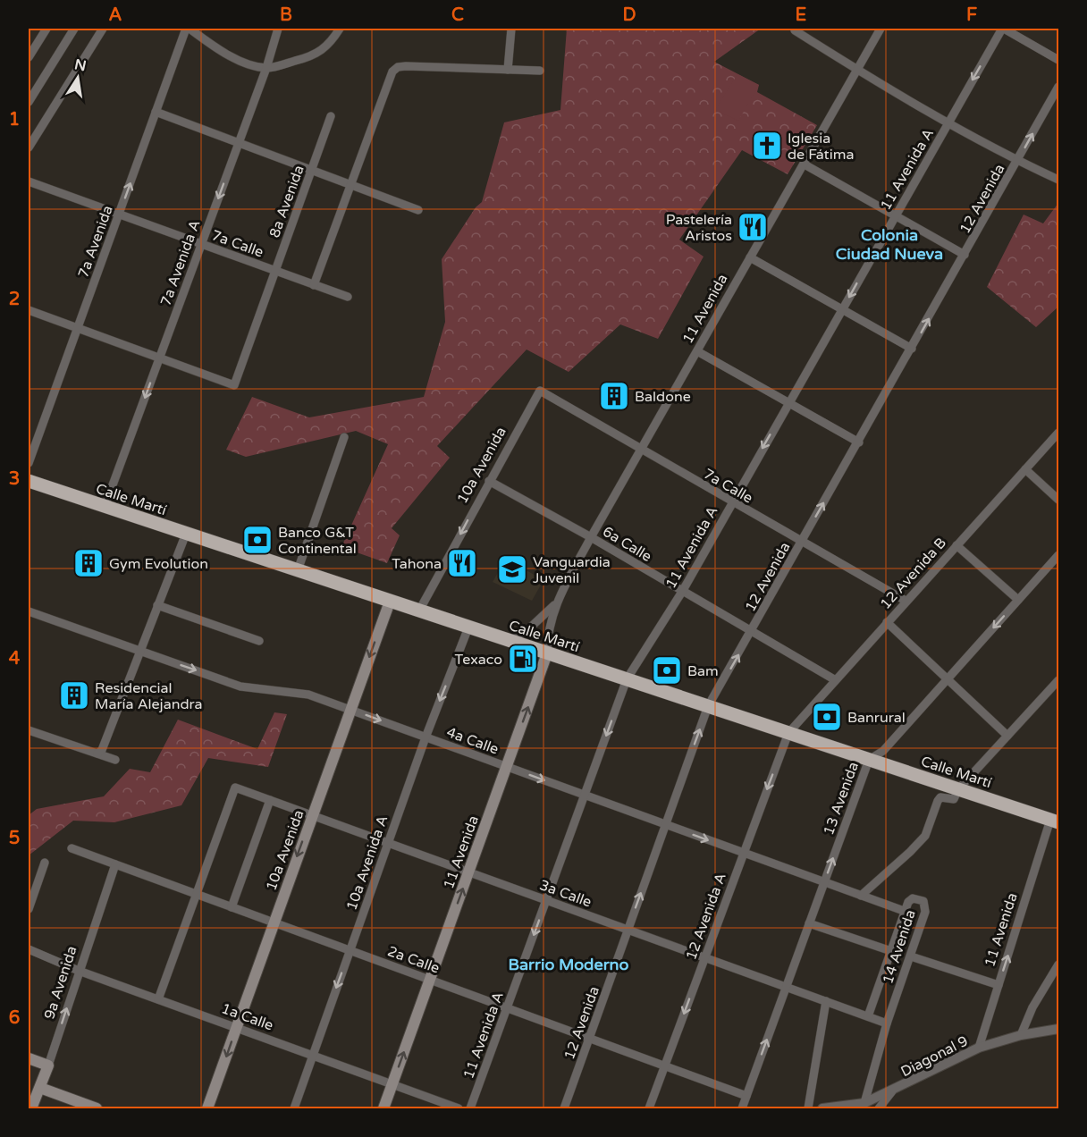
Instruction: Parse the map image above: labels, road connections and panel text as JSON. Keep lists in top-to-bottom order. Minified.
{"streets":{"highway":["Calle Martí"],"main road":["11 Avenida","10a Avenida","9a Avenida"],"street":["11 Avenida A","12 Avenida","8a Avenida","7a Avenida","7a Calle","7a Avenida A","6a Calle","12 Avenida B","4a Calle","13 Avenida","10a Avenida A","3a Calle","12 Avenida A","14 Avenida","2a Calle","1a Calle","Diagonal 9"]},"crossings":[["11 Avenida A","7a Calle"],["11 Avenida A","Calle Martí"],["11 Avenida A","6a Calle"],["11 Avenida A","4a Calle"],["11 Avenida A","3a Calle"],["11 Avenida A","2a Calle"],["12 Avenida","7a Calle"],["12 Avenida","Calle Martí"],["12 Avenida","6a Calle"],["12 Avenida","4a Calle"],["12 Avenida","3a Calle"],["12 Avenida","2a Calle"],["8a Avenida","7a Calle"],["8a Avenida","7a Avenida A"],["7a Avenida","7a Calle"],["7a Calle","7a Avenida A"],["7a Calle","11 Avenida"],["7a Calle","10a Avenida"],["7a Calle","12 Avenida B"],["7a Avenida A","Calle Martí"],["11 Avenida","Calle Martí"],["11 Avenida","6a Calle"],["11 Avenida","4a Calle"],["11 Avenida","3a Calle"],["11 Avenida","2a Calle"],["11 Avenida","1a Calle"],["11 Avenida","Diagonal 9"],["10a Avenida","Calle Martí"],["10a Avenida","6a Calle"],["10a Avenida","4a Calle"],["10a Avenida","3a Calle"],["10a Avenida","2a Calle"],["10a Avenida","1a Calle"],["Calle Martí","12 Avenida B"],["Calle Martí","13 Avenida"],["Calle Martí","10a Avenida A"],["Calle Martí","12 Avenida A"],["6a Calle","12 Avenida B"],["12 Avenida B","12 Avenida A"],["4a Calle","13 Avenida"],["4a Calle","10a Avenida A"],["4a Calle","12 Avenida A"],["4a Calle","14 Avenida"],["13 Avenida","3a Calle"],["13 Avenida","2a Calle"],["10a Avenida A","3a Calle"],["10a Avenida A","2a Calle"],["10a Avenida A","1a Calle"],["3a Calle","12 Avenida A"],["3a Calle","14 Avenida"],["3a Calle","2a Calle"],["12 Avenida A","2a Calle"],["14 Avenida","Diagonal 9"],["2a Calle","9a Avenida"],["9a Avenida","1a Calle"]],"one_way":["11 Avenida A","12 Avenida","7a Avenida A","10a Avenida","4a Calle","10a Avenida A","12 Avenida A","9a Avenida"],"districts":["Colonia Ciudad Nueva","Barrio Moderno"],"places":{"church":["Iglesia de Fátima"],"restaurant":["Pastelería Aristos","Tahona"],"building":["Baldone","Gym Evolution","Residencial María Alejandra"],"bank":["Banco G&T Continental","Bam","Banrural"],"school or university":["Vanguardia Juvenil"],"fuel station":["Texaco"]},"north":"top","grid":{"columns":["A","B","C","D","E","F"],"rows":["1","2","3","4","5","6"]}}
